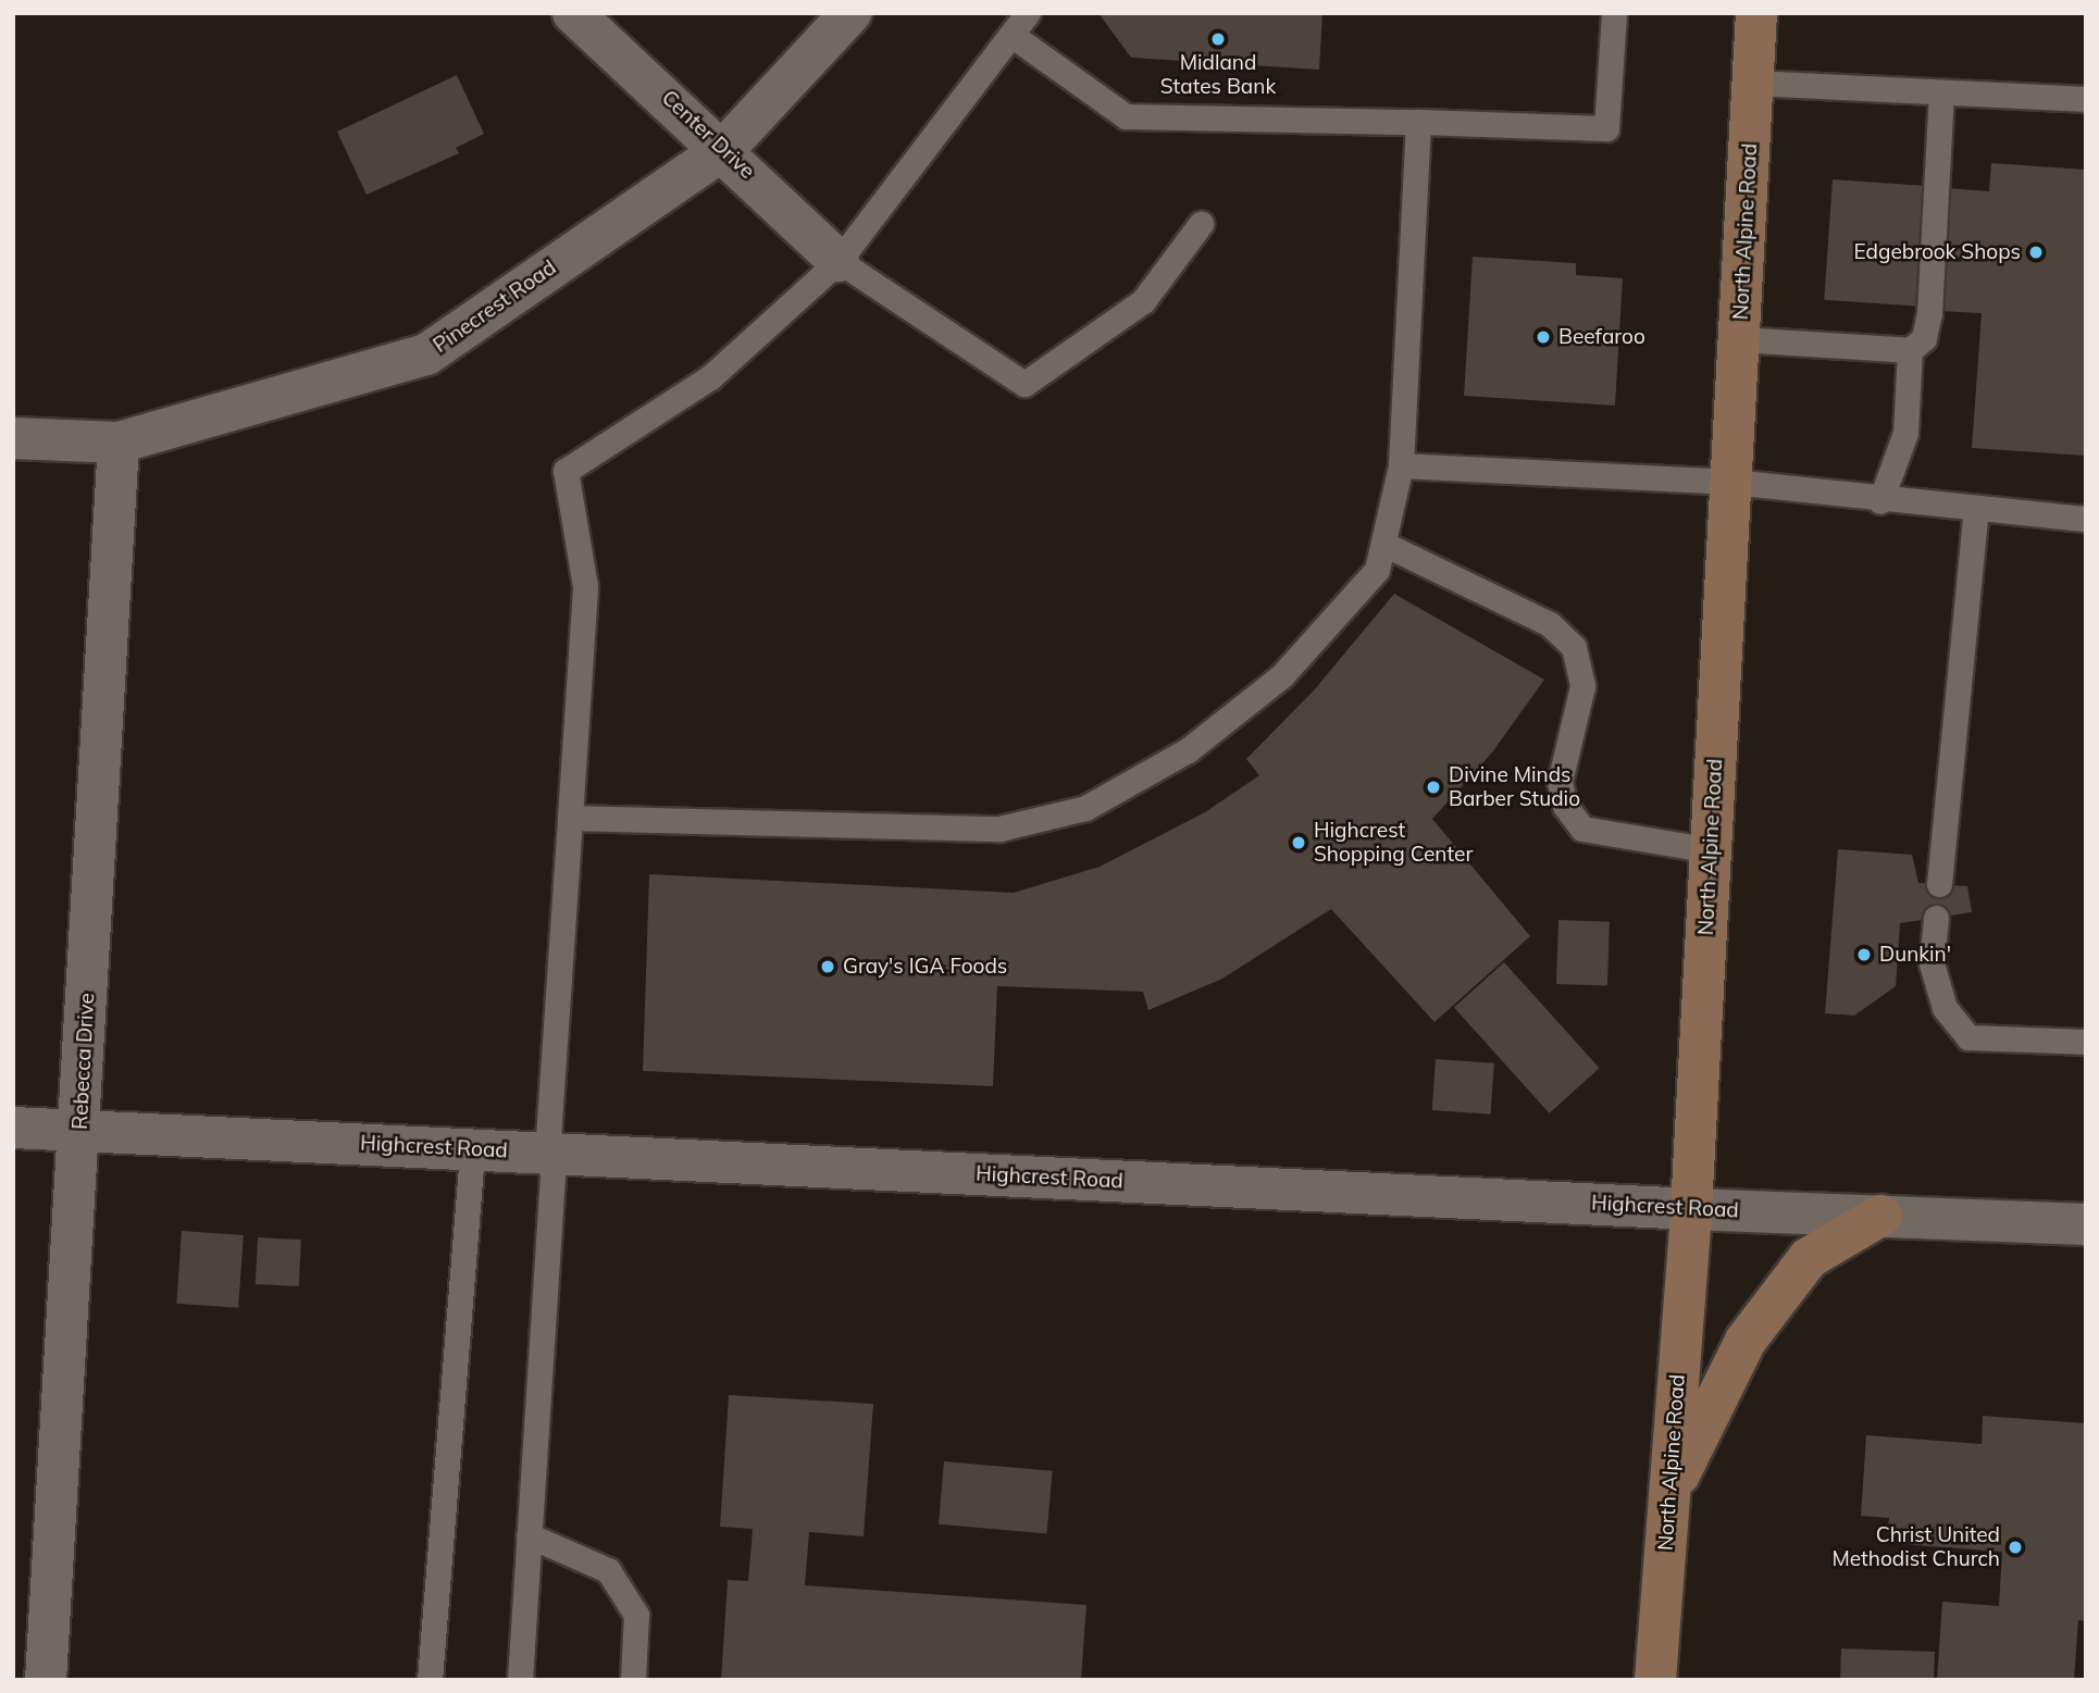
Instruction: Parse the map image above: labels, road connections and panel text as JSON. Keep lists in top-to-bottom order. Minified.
{"streets":{"main road":["North Alpine Road"],"street":["Center Drive","Pinecrest Road","Rebecca Drive","Highcrest Road"]},"crossings":[["Center Drive","Pinecrest Road"],["North Alpine Road","Highcrest Road"],["Pinecrest Road","Rebecca Drive"],["Rebecca Drive","Highcrest Road"]],"places":["Midland States Bank","Edgebrook Shops","Beefaroo","Divine Minds Barber Studio","Highcrest Shopping Center","Dunkin'","Gray's IGA Foods","Christ United Methodist Church"]}
